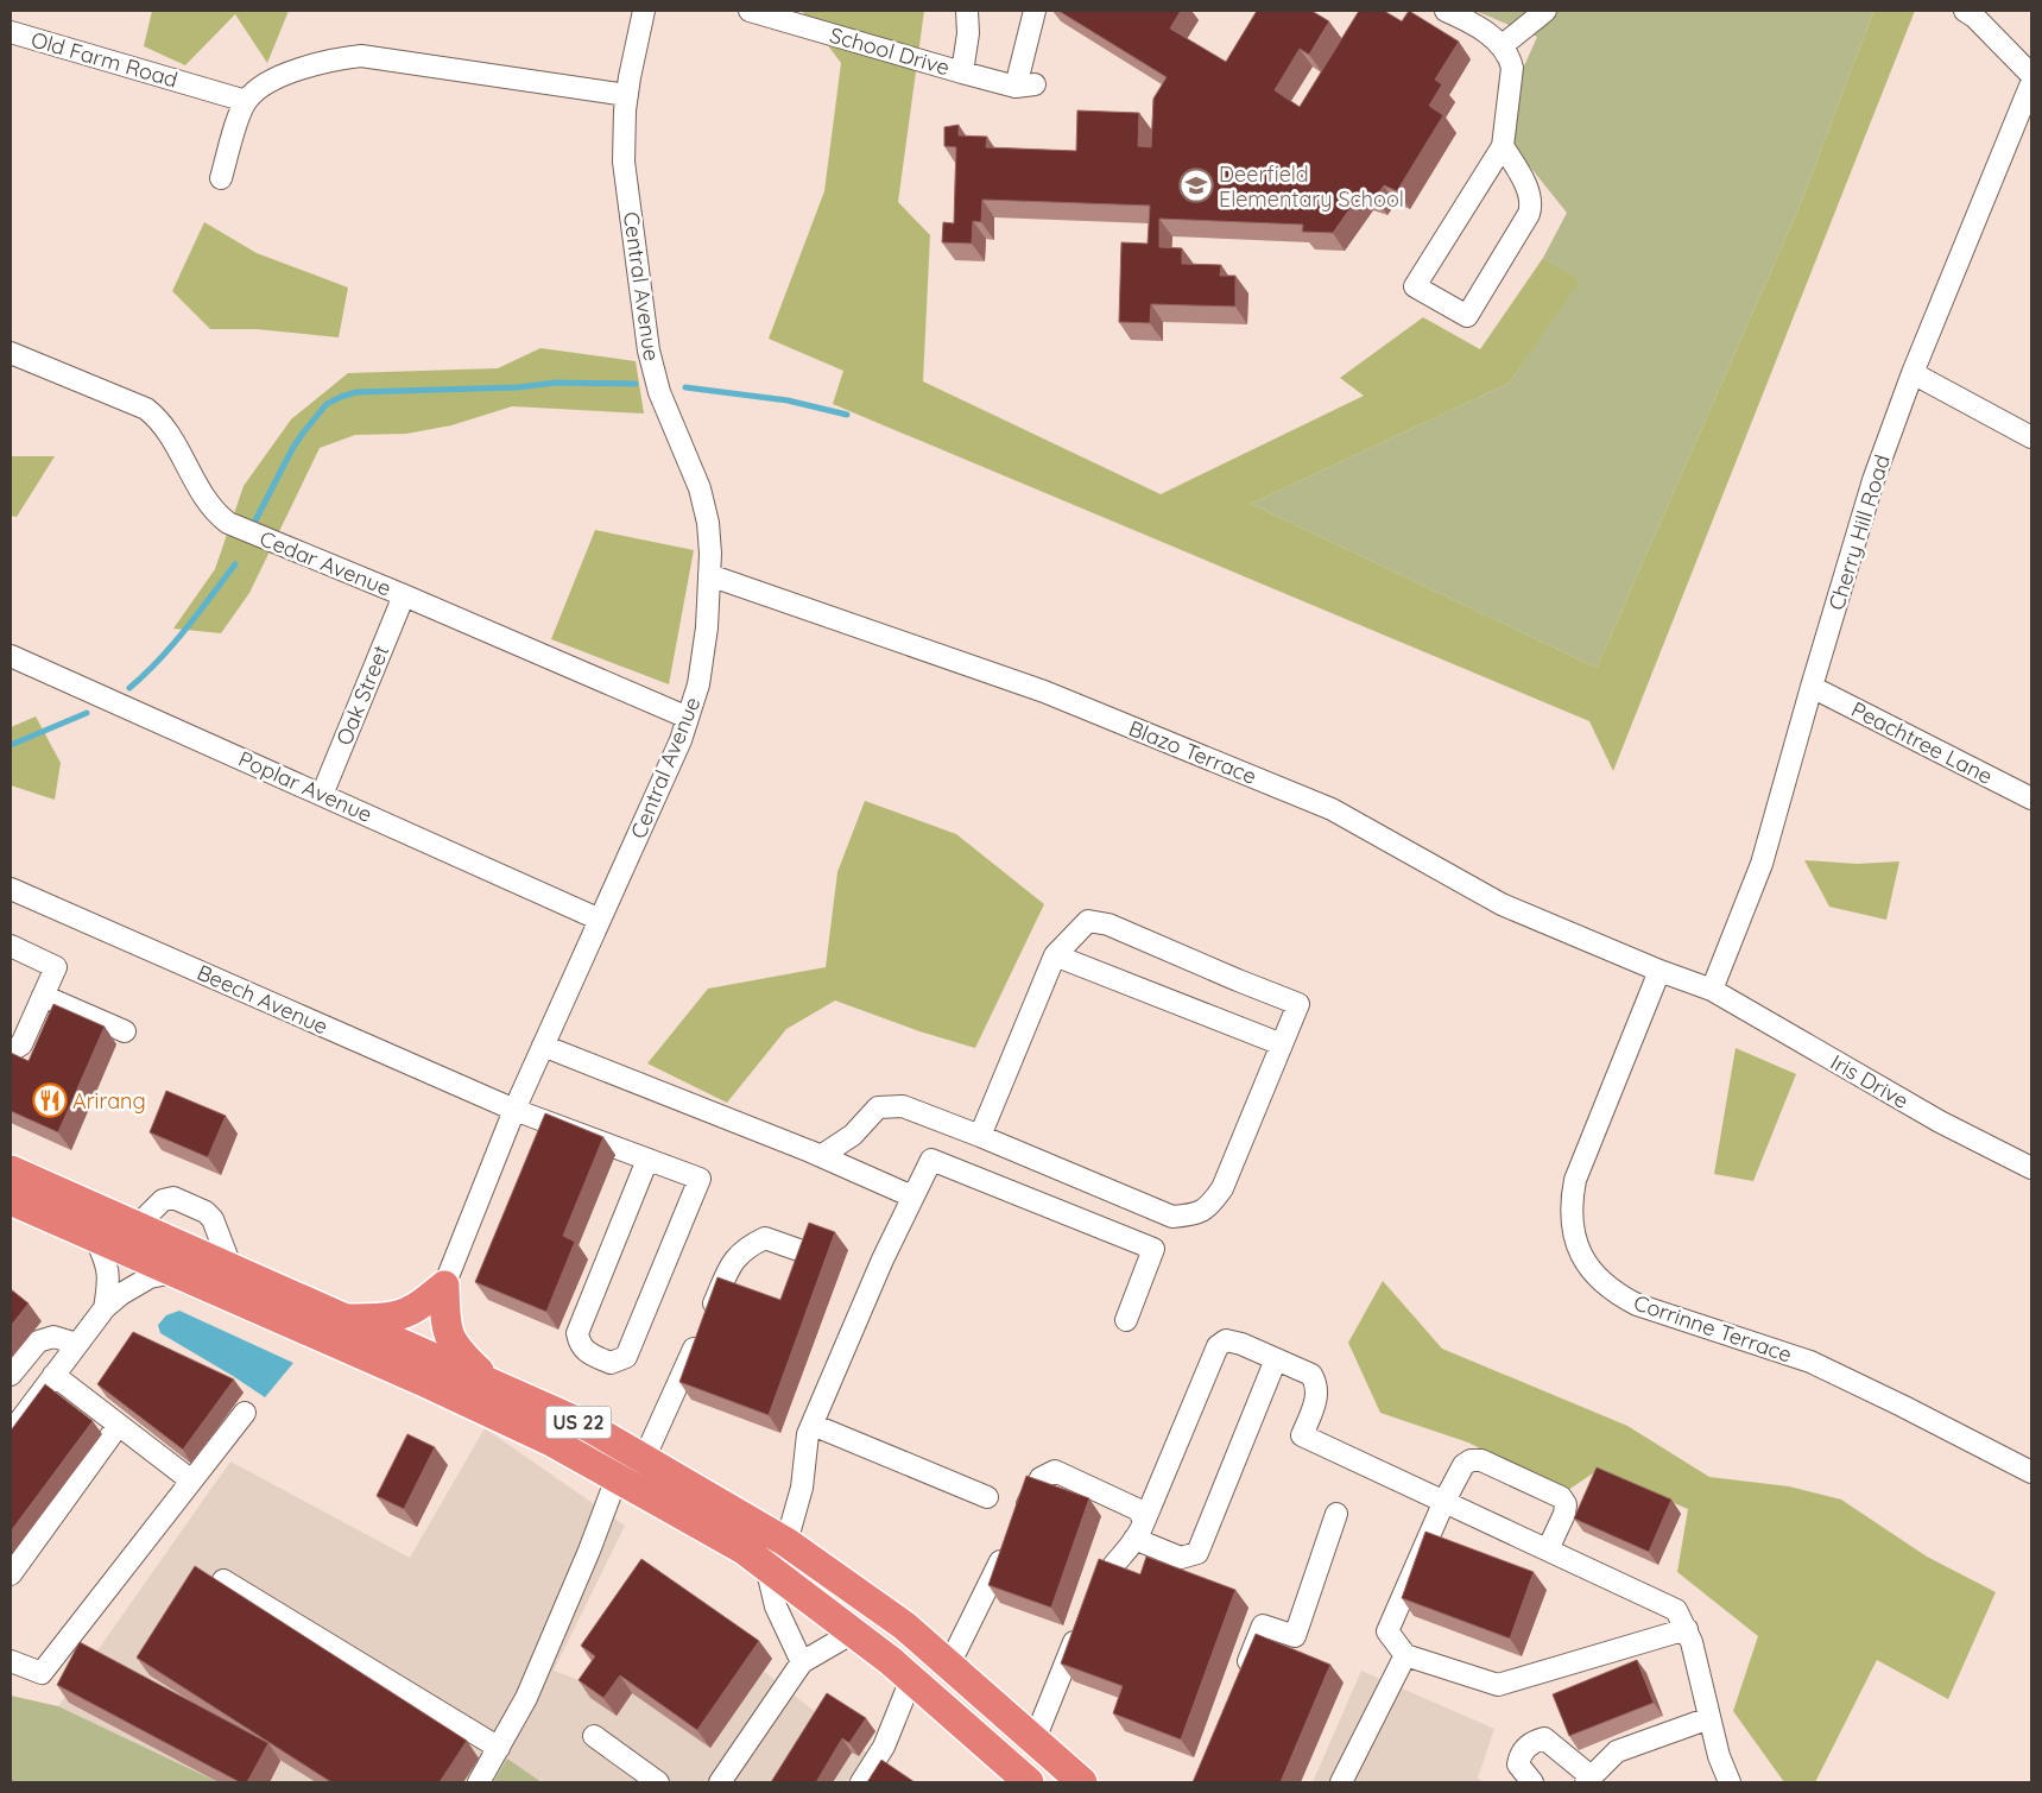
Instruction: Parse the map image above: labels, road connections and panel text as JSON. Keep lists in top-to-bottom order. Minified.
{"streets":{"highway":["US 22"],"street":["School Drive","Old Farm Road","Central Avenue","Cherry Hill Road","Cedar Avenue","Oak Street","Peachtree Lane","Blazo Terrace","Poplar Avenue","Beech Avenue","Iris Drive","Corrinne Terrace"]},"crossings":[["Central Avenue","Cedar Avenue"],["Central Avenue","Blazo Terrace"],["Central Avenue","Poplar Avenue"],["Central Avenue","Beech Avenue"],["Cherry Hill Road","Peachtree Lane"],["Cherry Hill Road","Blazo Terrace"],["Cherry Hill Road","Iris Drive"],["Cedar Avenue","Oak Street"],["Oak Street","Poplar Avenue"],["Blazo Terrace","Iris Drive"],["Blazo Terrace","Corrinne Terrace"]],"places":{"school or university":["Deerfield Elementary School"],"restaurant":["Arirang"]}}
